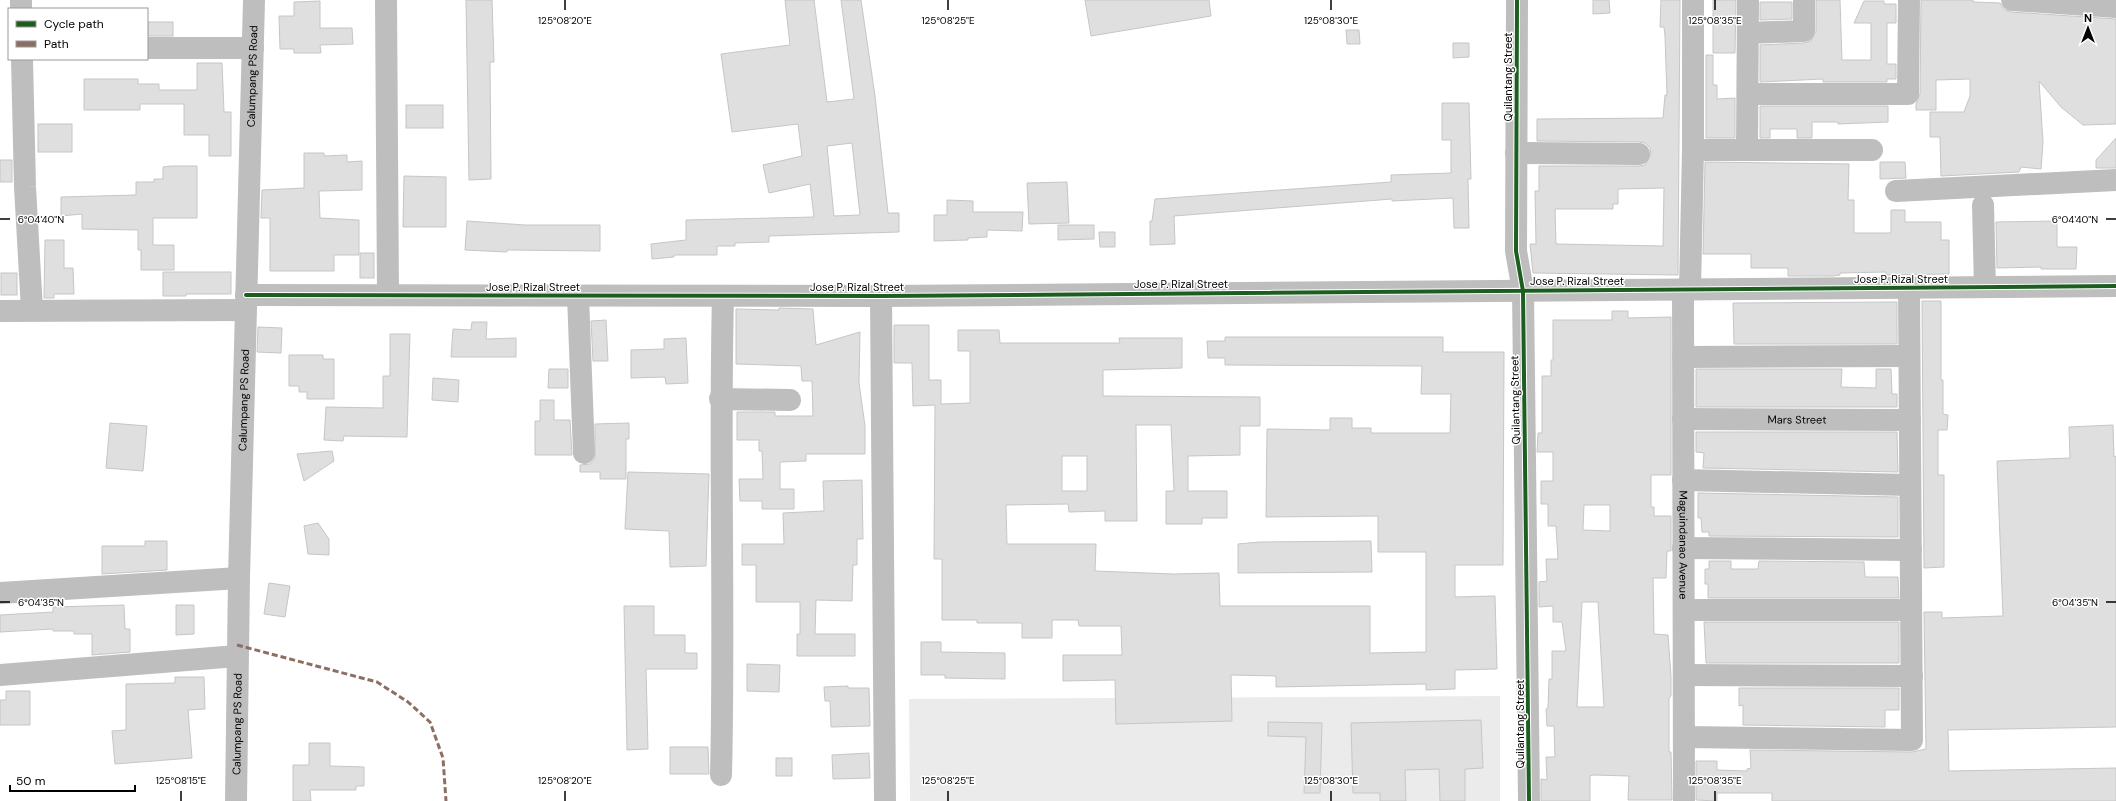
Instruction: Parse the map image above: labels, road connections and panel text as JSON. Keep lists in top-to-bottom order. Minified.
{"streets":{"street":["Calumpang PS Road","Quilantang Street","Jose P. Rizal Street","Mars Street","Maguindanao Avenue"]},"crossings":[["Calumpang PS Road","Jose P. Rizal Street"],["Quilantang Street","Jose P. Rizal Street"],["Jose P. Rizal Street","Maguindanao Avenue"],["Mars Street","Maguindanao Avenue"]],"legend":["Cycle path","Path"],"scale_bar":"50 m","north":"top","coordinates":["125°08'20\"E","125°08'25\"E","125°08'30\"E","125°08'35\"E","6°04'40\"N","6°04'35\"N","125°08'15\"E"]}
